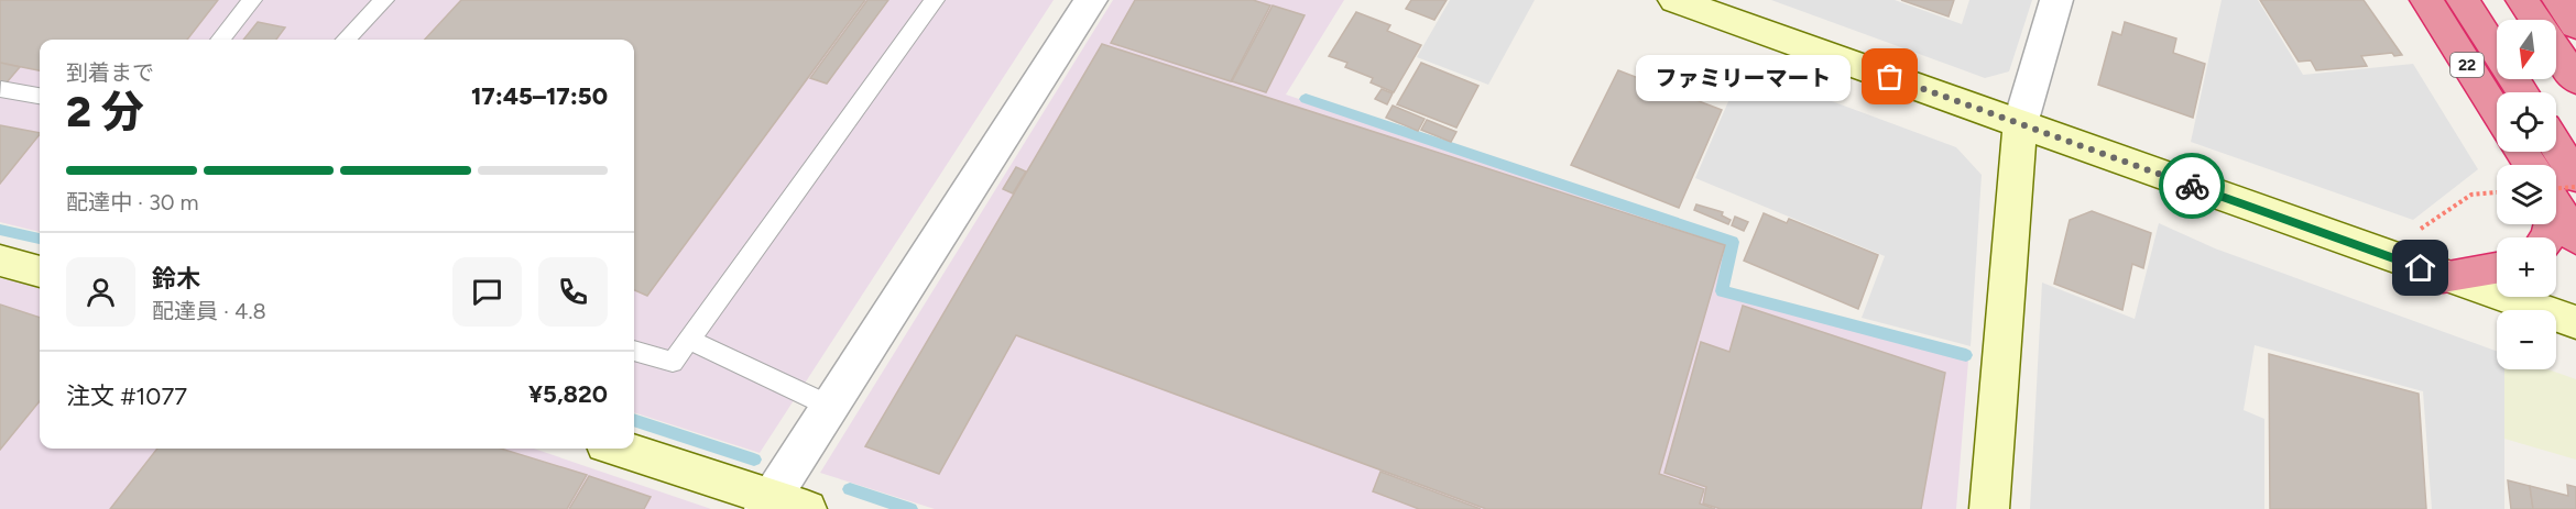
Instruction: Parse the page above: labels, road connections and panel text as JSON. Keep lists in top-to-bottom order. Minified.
{"streets":{"highway":["22"]},"places":["ファミリーマート"],"north":"bottom","page":{"map_buttons":["+","−"],"heading":["2 分","到着まで","17:45–17:50"],"panel":["鈴木","配達員 · 4.8","注文 #1077","¥5,820"],"bubble":"ファミリーマート","bar":"配達中 · 30 m"}}
